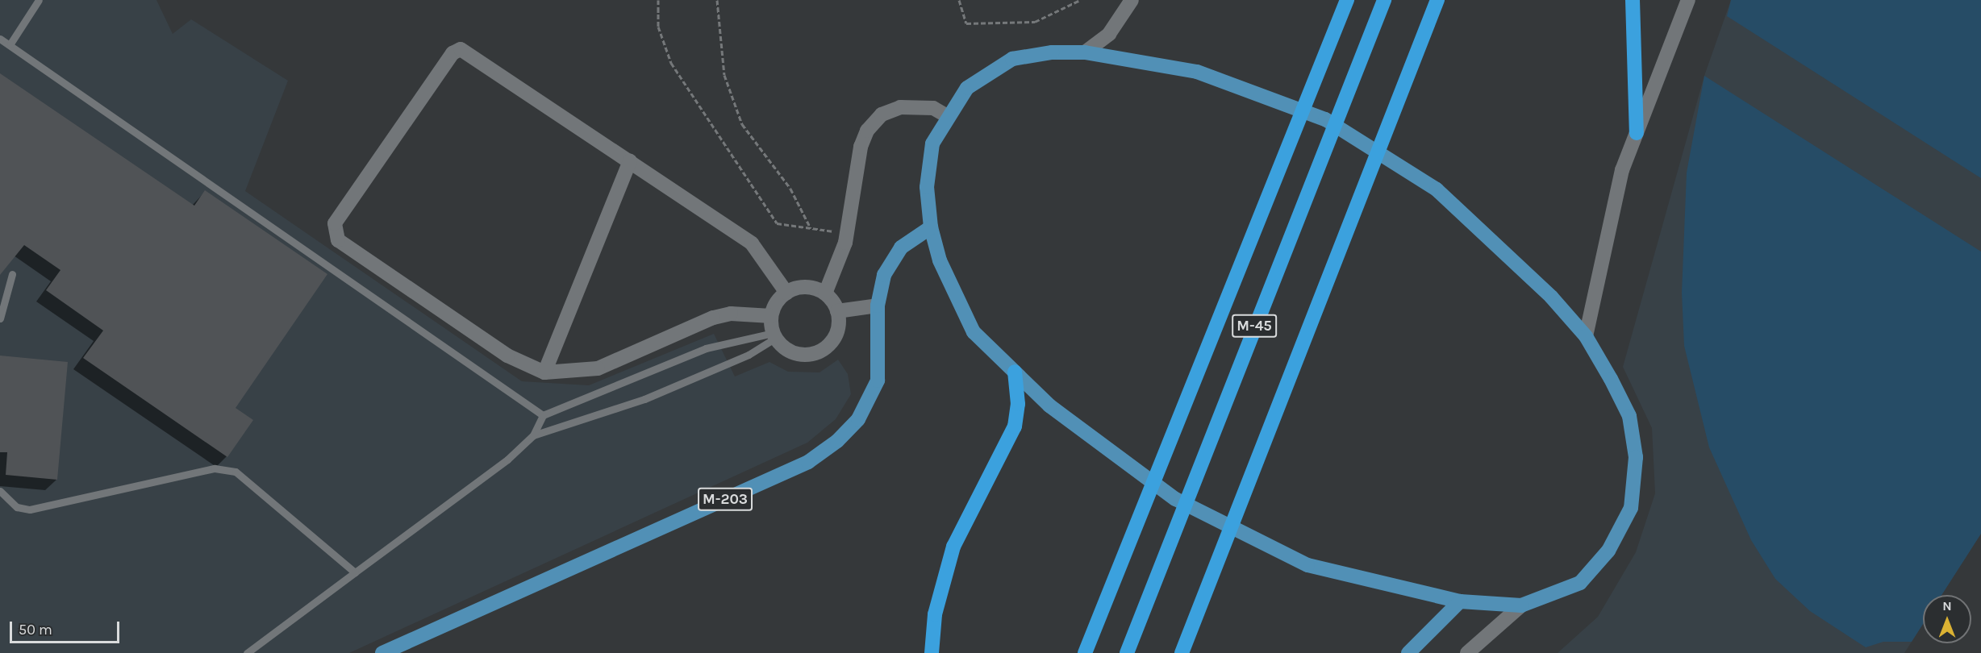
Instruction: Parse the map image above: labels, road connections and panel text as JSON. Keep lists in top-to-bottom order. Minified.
{"streets":{"highway":["M-45"],"main road":["M-203"]},"scale_bar":"50 m","north":"top"}
